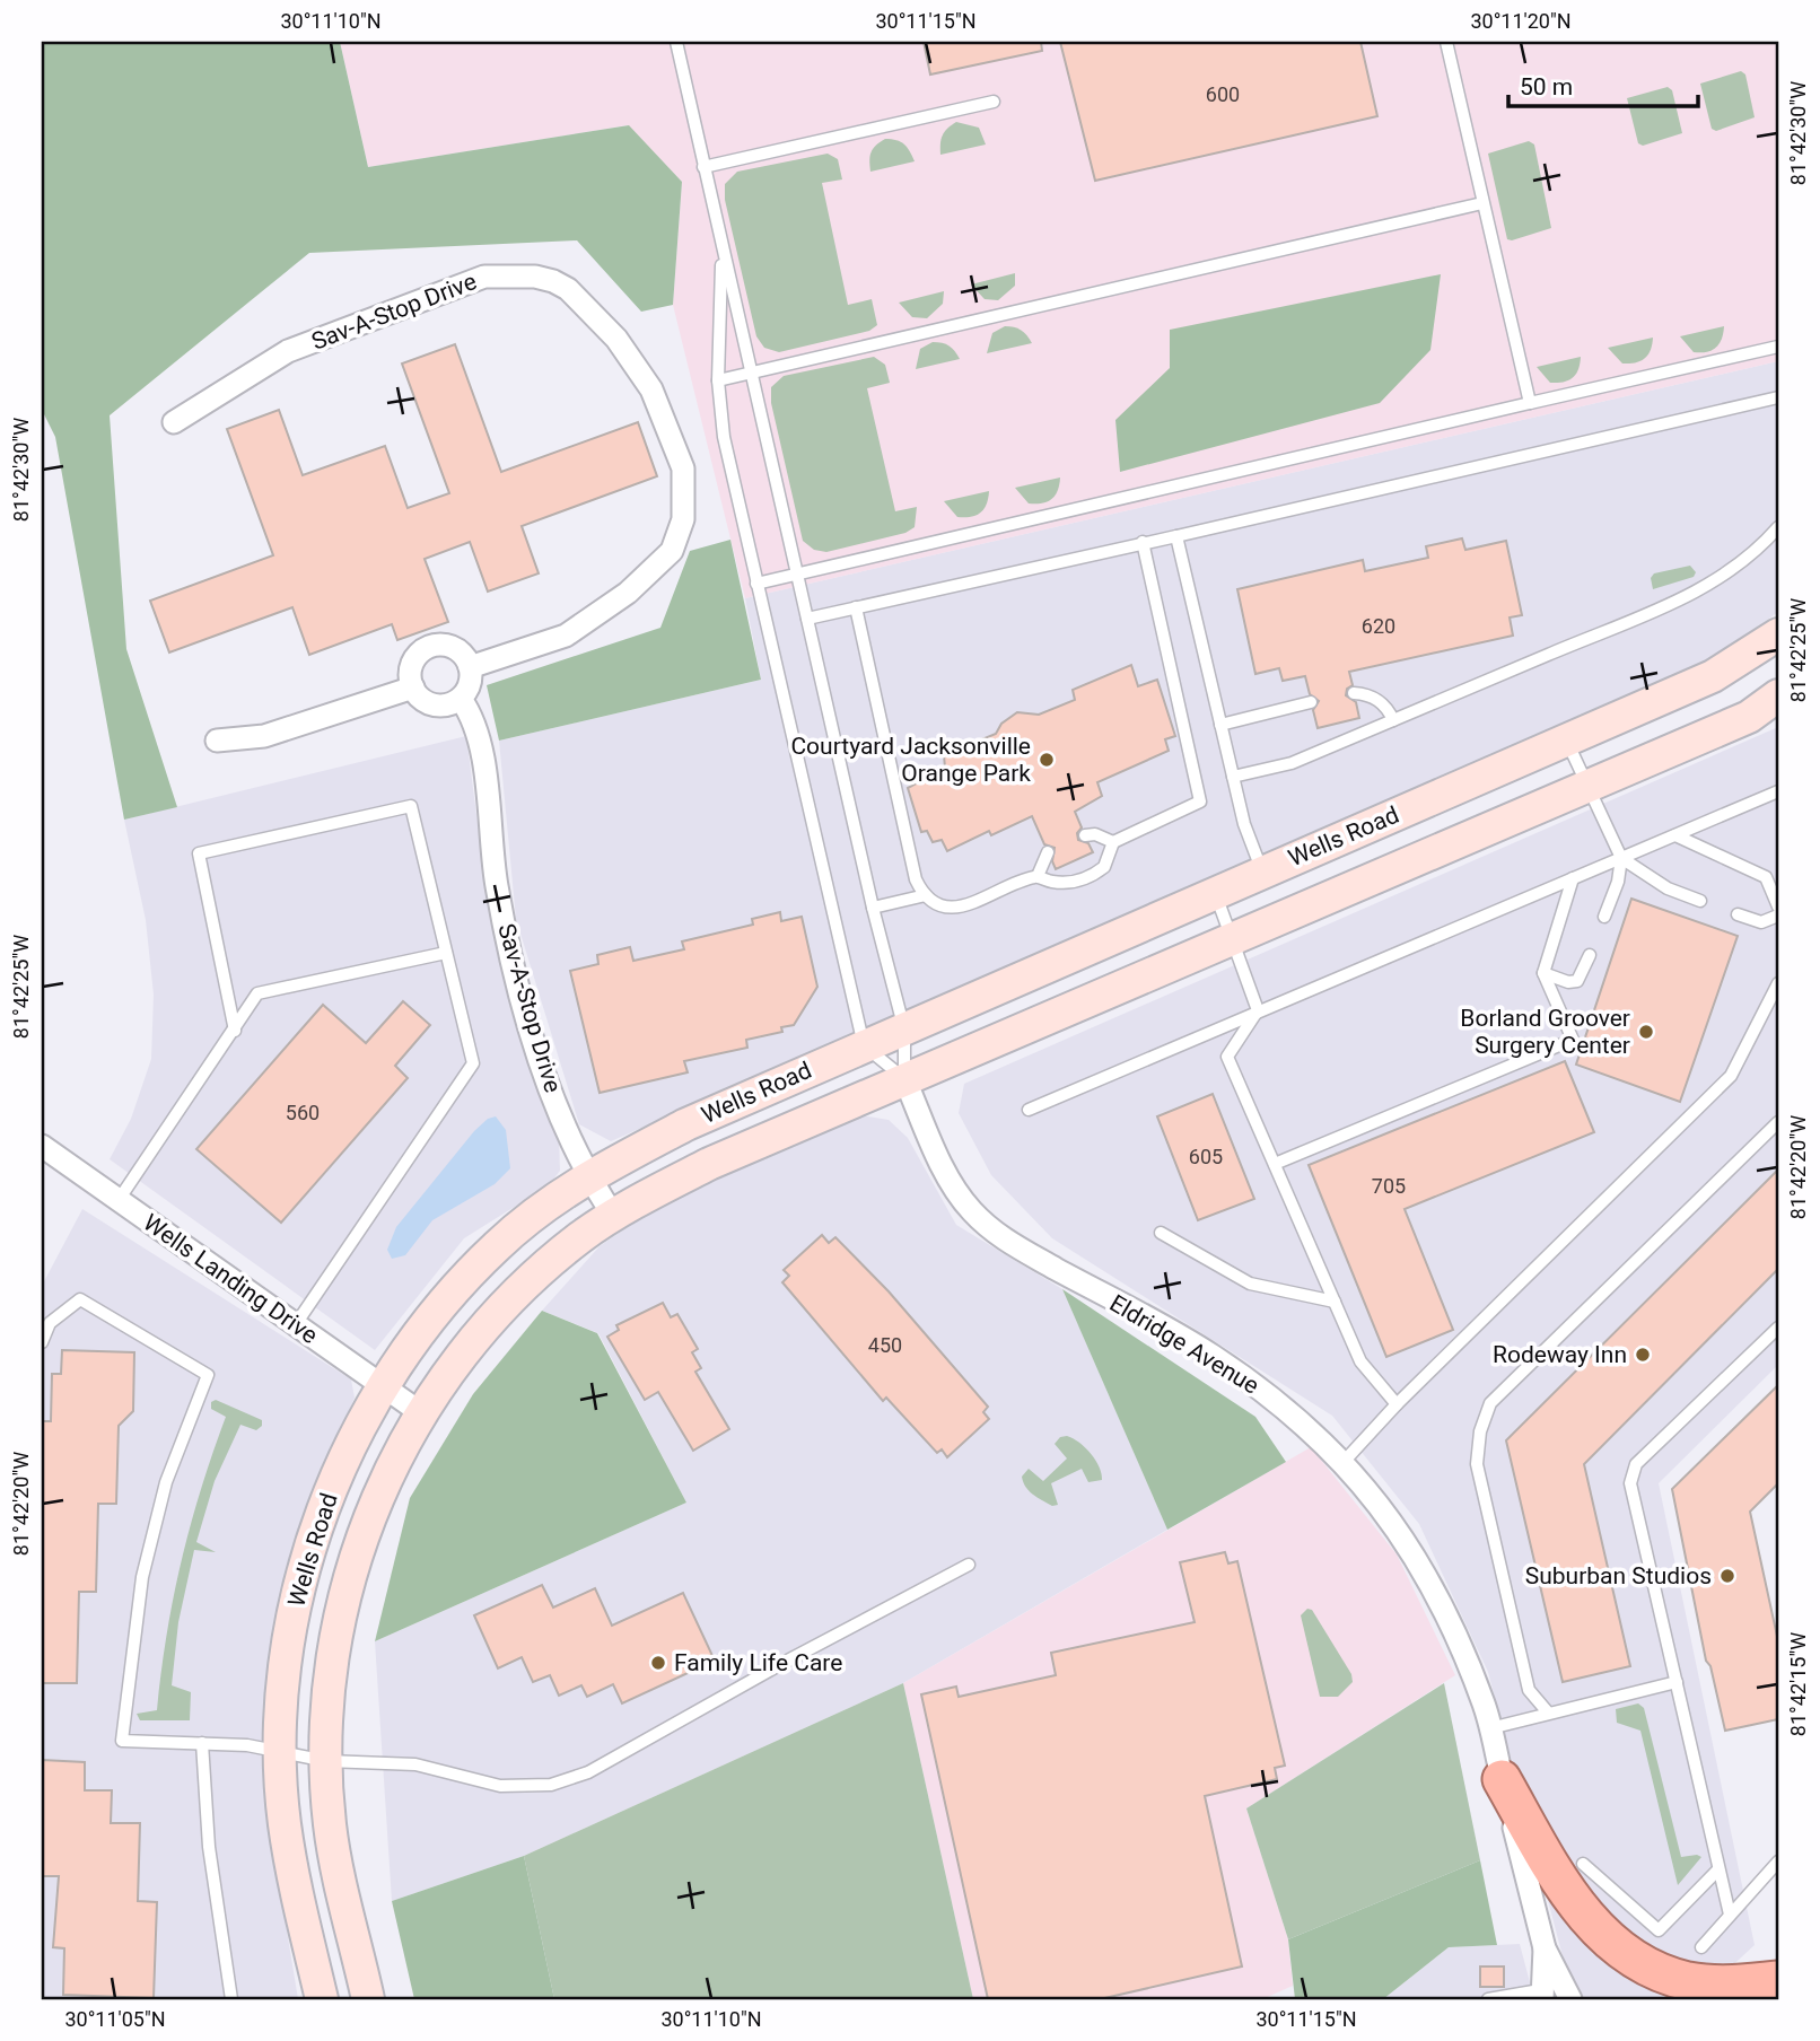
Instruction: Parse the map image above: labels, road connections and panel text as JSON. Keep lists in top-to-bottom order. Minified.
{"streets":{"main road":["Wells Road"],"street":["Sav-A-Stop Drive","Wells Landing Drive","Eldridge Avenue"]},"crossings":[["Sav-A-Stop Drive","Wells Road"],["Wells Road","Wells Landing Drive"],["Wells Road","Eldridge Avenue"]],"places":["Courtyard Jacksonville Orange Park","Borland Groover Surgery Center","Rodeway Inn","Suburban Studios","Family Life Care"],"house_numbers":["600","620","560","605","705","450"],"scale_bar":"50 m","coordinates":["30°11'10\"N","30°11'15\"N","30°11'20\"N","81°42'30\"W","81°42'25\"W","81°42'20\"W","81°42'15\"W","30°11'05\"N"]}
